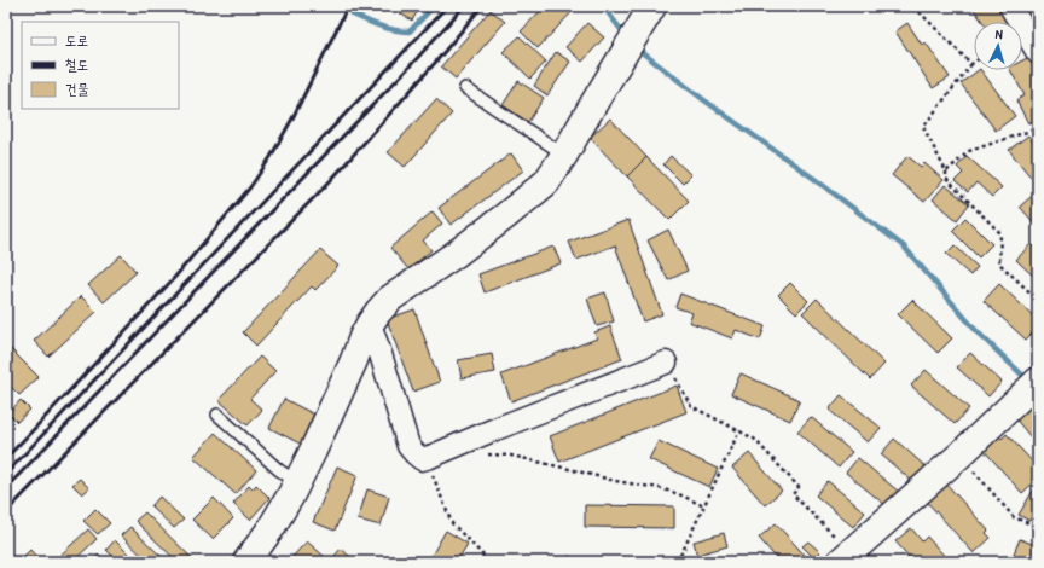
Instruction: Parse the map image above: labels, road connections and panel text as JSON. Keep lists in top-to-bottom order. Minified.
{"legend":["도로","철도","건물"],"north":"top"}
